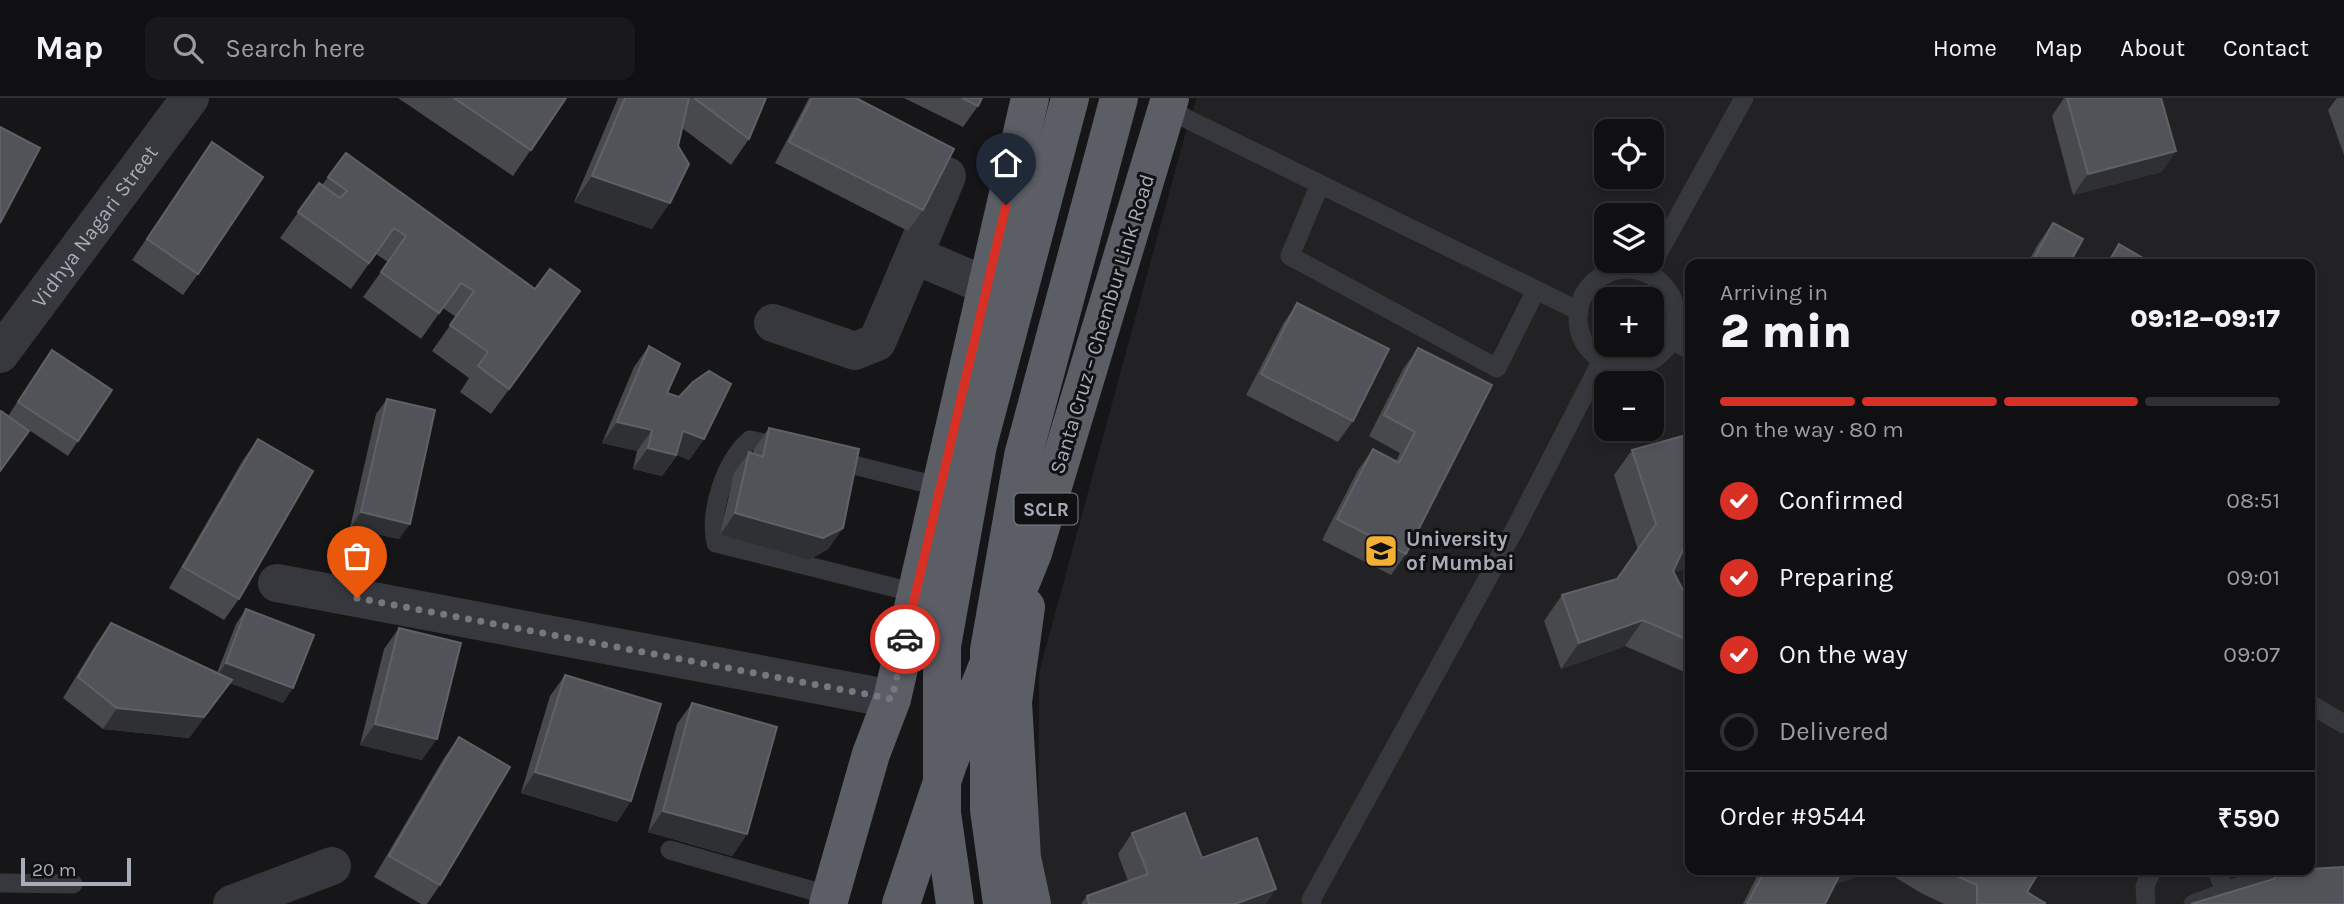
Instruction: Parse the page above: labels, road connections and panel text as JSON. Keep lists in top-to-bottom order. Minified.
{"streets":{"highway":["Santa Cruz – Chembur Link Road","SCLR"],"street":["Vidhya Nagari Street"]},"places":{"school or university":["University of Mumbai"]},"scale_bar":"20 m","page":{"header":"Map","search":"Search here","nav":["Home","Map","About","Contact"],"map_buttons":["+","−"],"heading":["2 min","Arriving in","09:12–09:17"],"panel":["Order #9544","₹590"],"bar":"On the way · 80 m","list":[["Confirmed","08:51"],["Preparing","09:01"],["On the way","09:07"],"Delivered"],"scale":"20 m"}}
